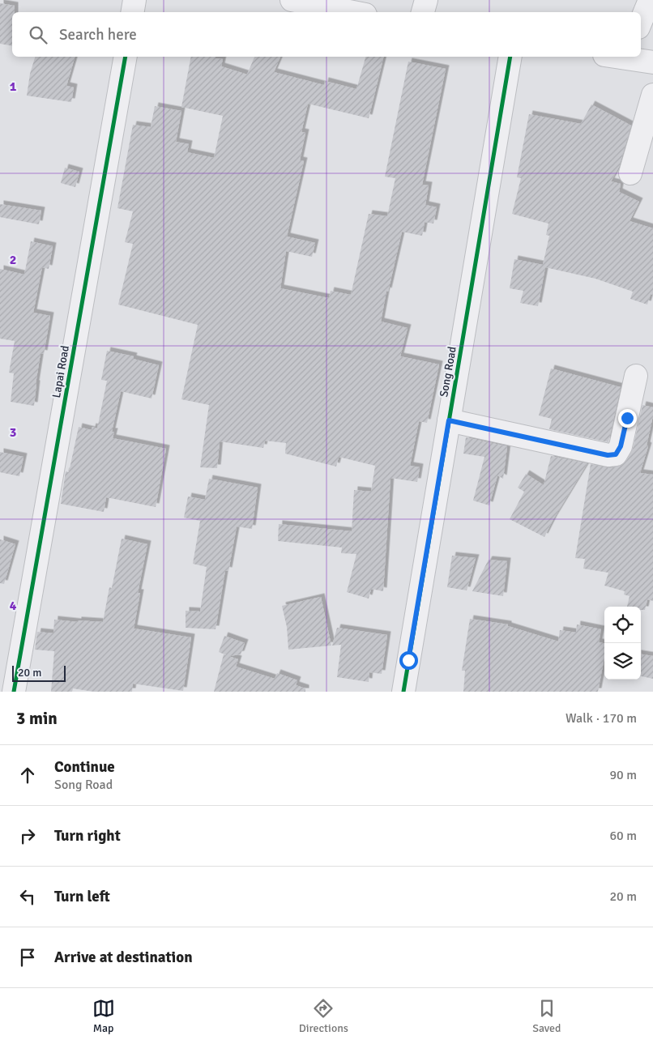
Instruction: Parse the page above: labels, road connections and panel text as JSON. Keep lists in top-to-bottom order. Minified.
{"streets":{"street":["Lapai Road","Song Road"]},"scale_bar":"20 m","page":{"search":"Search here","scale":"20 m","heading":["3 min","Walk · 170 m"],"list":[["Continue","Song Road","90 m"],["Turn right","60 m"],["Turn left","20 m"],"Arrive at destination"],"nav":["Map","Directions","Saved"]},"grid":{"rows":["1","2","3","4"]}}
